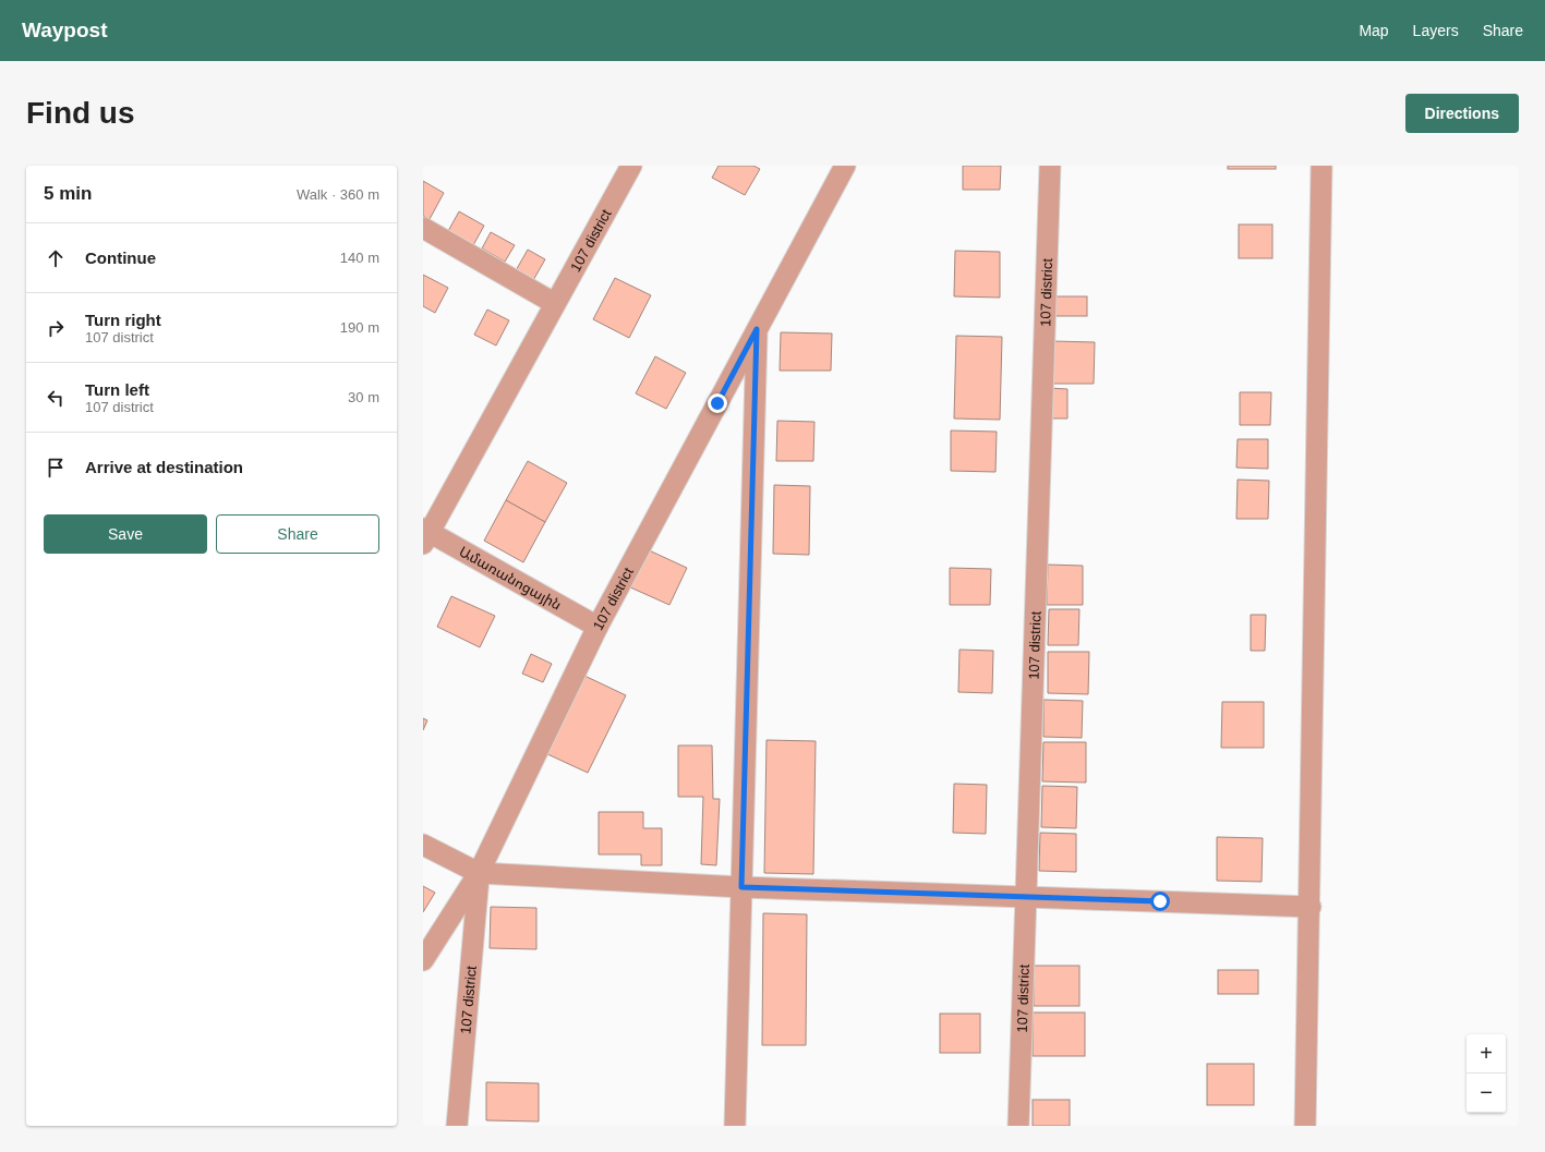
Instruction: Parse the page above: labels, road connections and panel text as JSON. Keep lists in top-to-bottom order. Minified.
{"streets":{"street":["107 district","Ամառանոցային"]},"crossings":[["107 district","Ամառանոցային"]],"page":{"header":"Waypost","nav":["Map","Layers","Share"],"buttons":["Directions",["Save","Share"]],"title":"Find us","heading":["5 min","Walk · 360 m"],"list":[["Continue","140 m"],["Turn right","107 district","190 m"],["Turn left","107 district","30 m"],"Arrive at destination"],"map_buttons":["+","−"]}}
